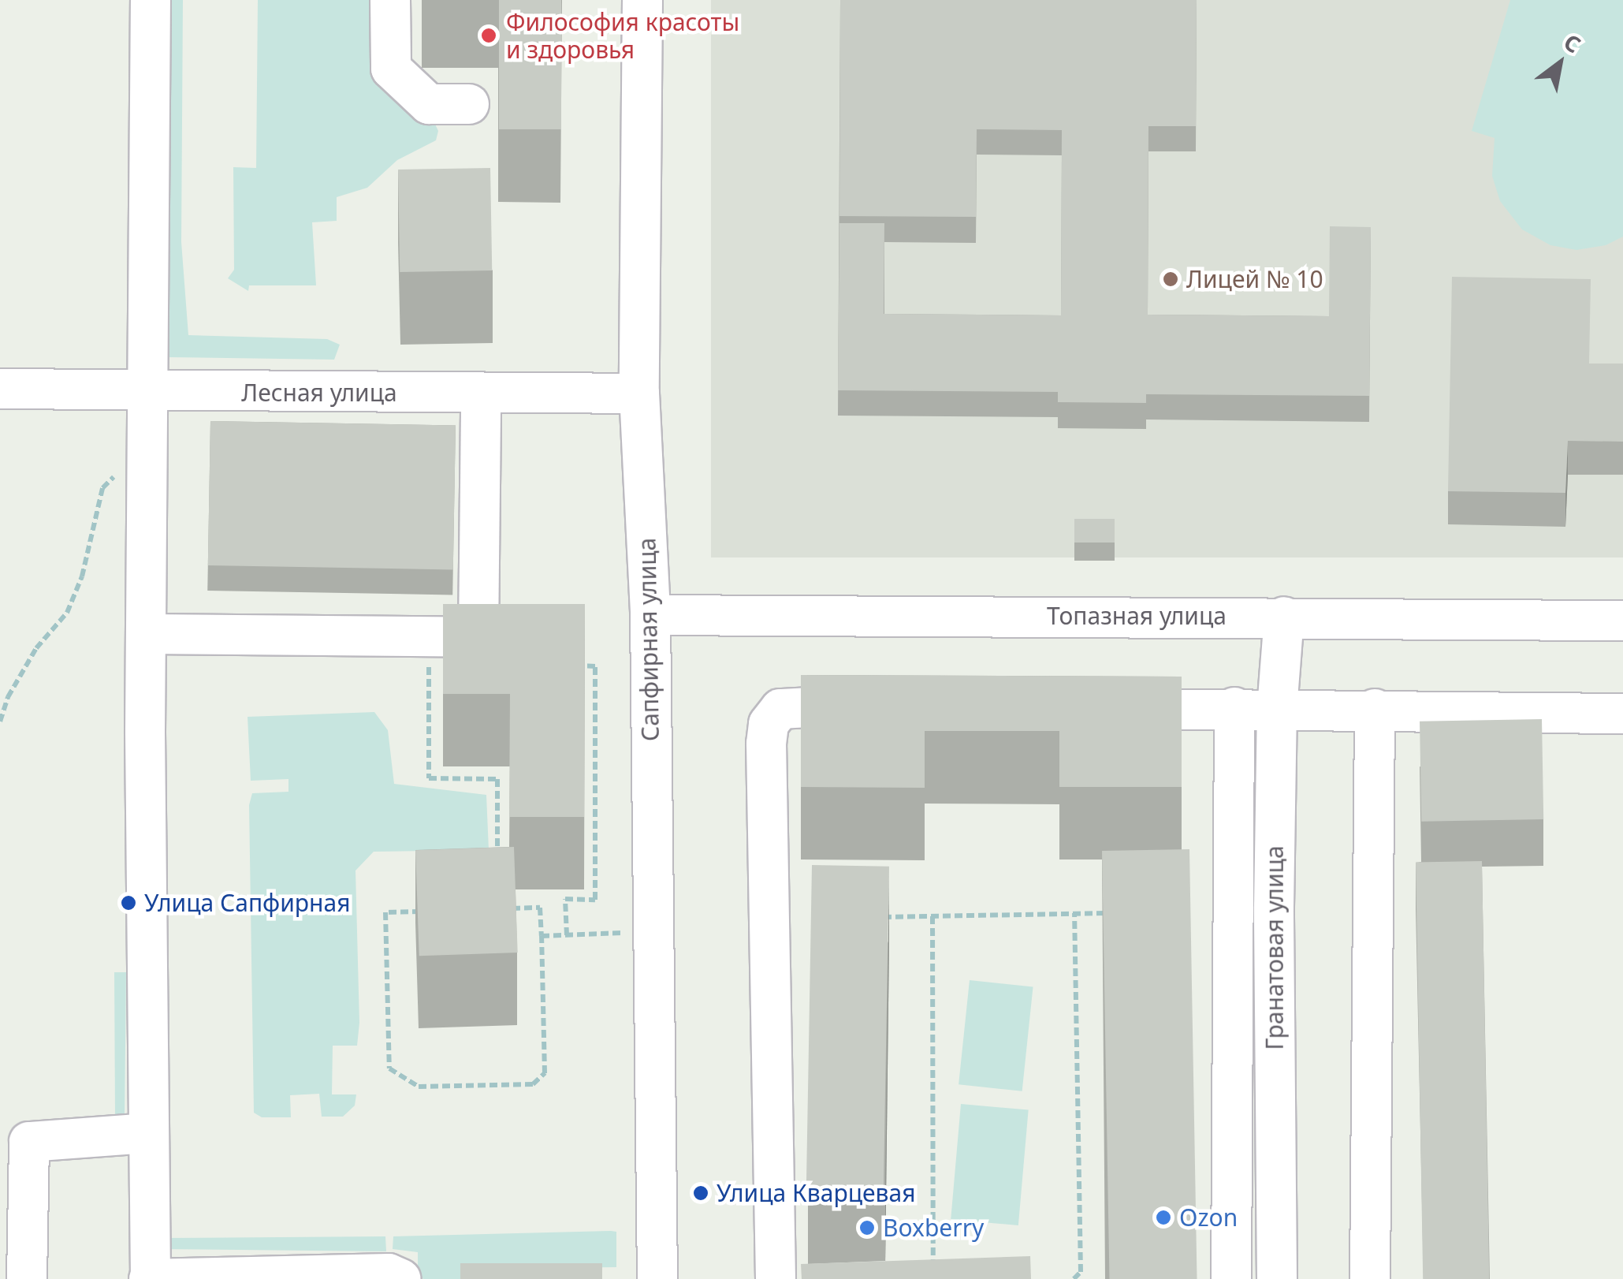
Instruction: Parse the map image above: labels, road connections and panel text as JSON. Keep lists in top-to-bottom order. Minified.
{"streets":{"street":["Лесная улица","Топазная улица","Сапфирная улица","Гранатовая улица"]},"crossings":[["Лесная улица","Сапфирная улица"],["Топазная улица","Сапфирная улица"],["Топазная улица","Гранатовая улица"]],"places":["Философия красоты и здоровья","Лицей № 10","Улица Сапфирная","Улица Кварцевая","Ozon","Boxberry"],"north":"top right"}
